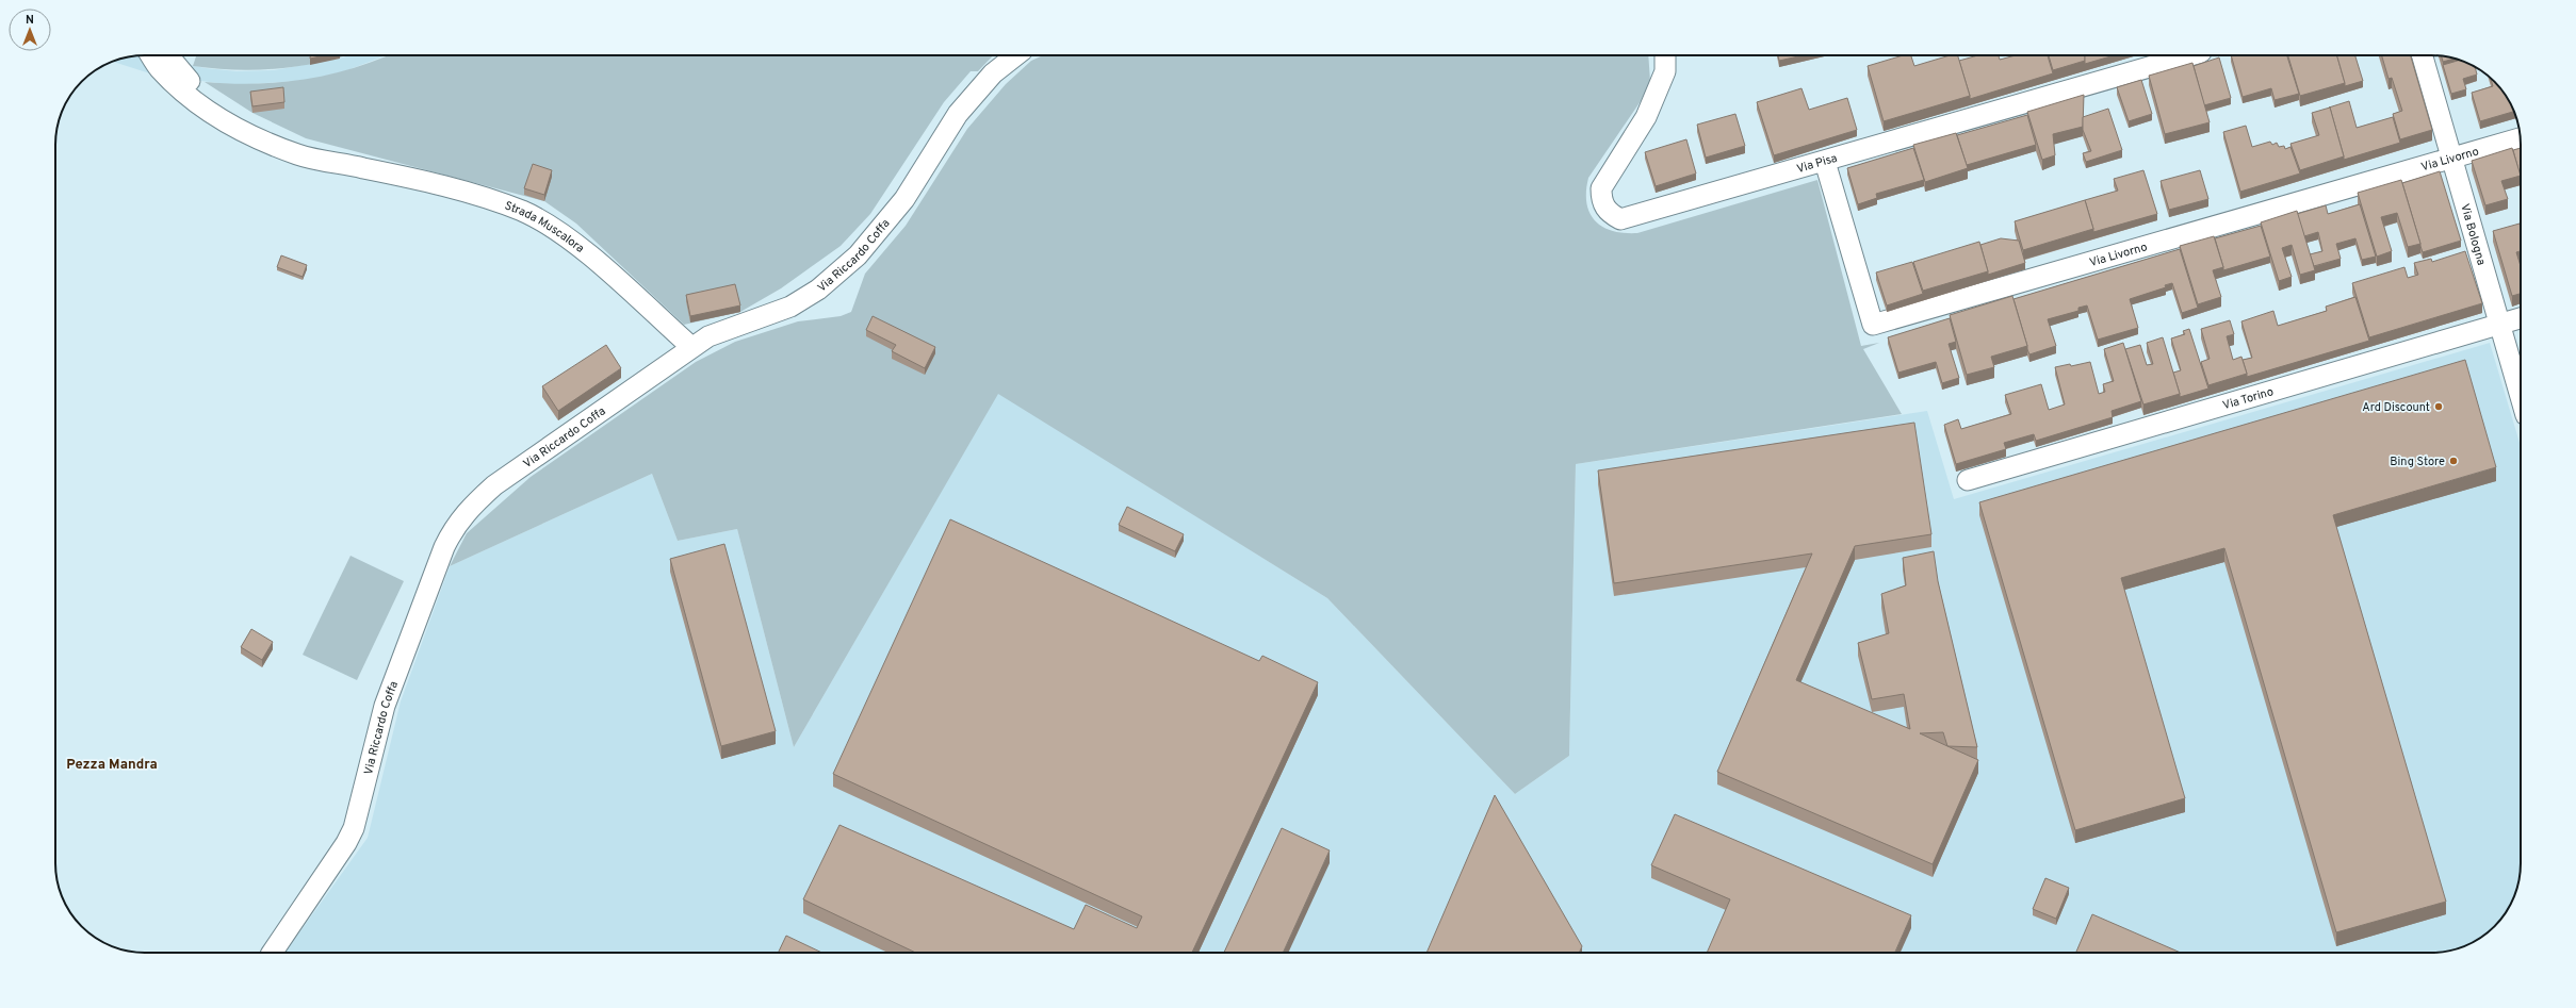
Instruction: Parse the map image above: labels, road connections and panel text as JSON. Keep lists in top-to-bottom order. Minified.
{"streets":{"street":["Via Livorno","Via Pisa","Strada Muscalora","Via Bologna","Via Riccardo Coffa","Via Torino"]},"crossings":[["Via Livorno","Via Pisa"],["Via Livorno","Via Bologna"],["Strada Muscalora","Via Riccardo Coffa"],["Via Bologna","Via Torino"]],"districts":["Pezza Mandra"],"places":["Ard Discount","Bing Store"],"north":"top"}
